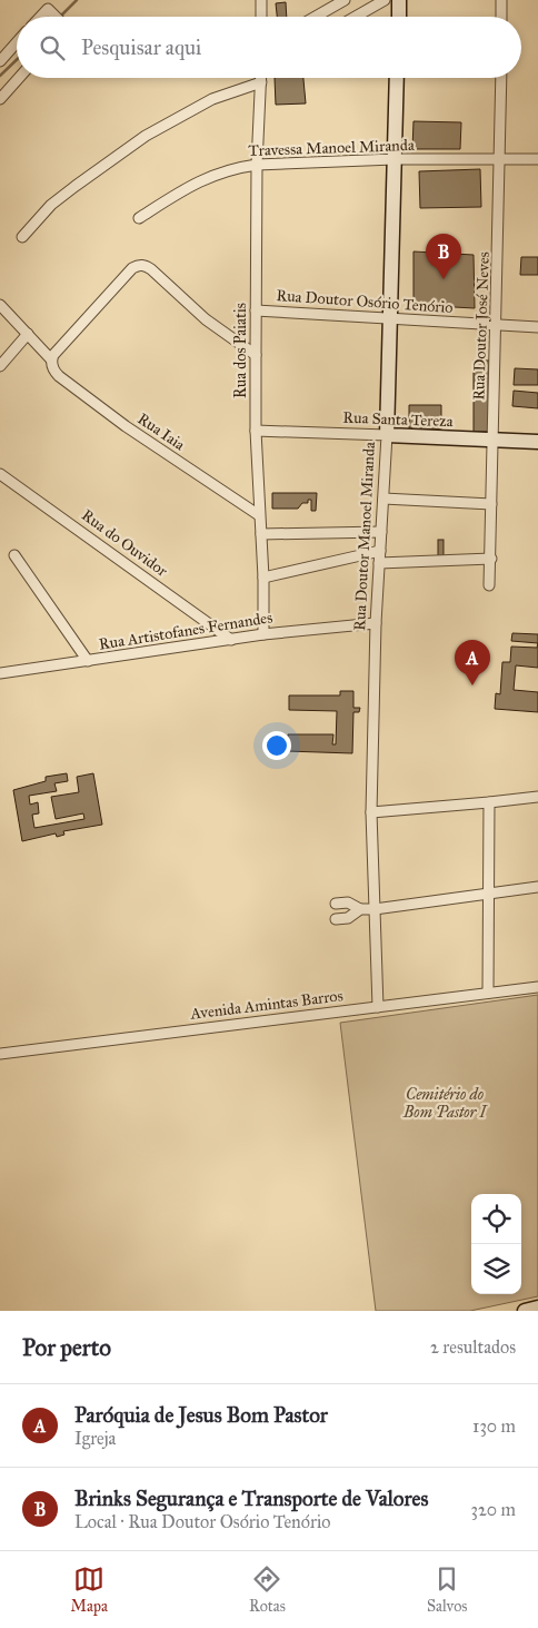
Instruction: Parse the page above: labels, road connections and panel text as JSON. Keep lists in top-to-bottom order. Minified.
{"streets":{"street":["Travessa Manoel Miranda","Rua Doutor Osório Tenório","Rua Doutor José Neves","Rua dos Paiatis","Rua Santa Tereza","Rua Iaia","Rua Doutor Manoel Miranda","Rua do Ouvidor","Rua Artistofanes Fernandes","Avenida Amintas Barros"]},"crossings":[["Travessa Manoel Miranda","Rua Doutor José Neves"],["Travessa Manoel Miranda","Rua dos Paiatis"],["Travessa Manoel Miranda","Rua Doutor Manoel Miranda"],["Rua Doutor Osório Tenório","Rua Doutor José Neves"],["Rua Doutor Osório Tenório","Rua dos Paiatis"],["Rua Doutor Osório Tenório","Rua Doutor Manoel Miranda"],["Rua Doutor José Neves","Rua Santa Tereza"],["Rua dos Paiatis","Rua Santa Tereza"],["Rua dos Paiatis","Rua Iaia"],["Rua dos Paiatis","Rua Artistofanes Fernandes"],["Rua Santa Tereza","Rua Doutor Manoel Miranda"],["Rua Doutor Manoel Miranda","Rua Artistofanes Fernandes"],["Rua Doutor Manoel Miranda","Avenida Amintas Barros"],["Rua do Ouvidor","Rua Artistofanes Fernandes"]],"parks":["Cemitério do Bom Pastor I"],"page":{"search":"Pesquisar aqui","pins":["B","A"],"heading":["Por perto","2 resultados"],"list":[{"mark":"A","name":"Paróquia de Jesus Bom Pastor","note":"Igreja","value":"130 m"},{"mark":"B","name":"Brinks Segurança e Transporte de Valores","note":"Local · Rua Doutor Osório Tenório","value":"320 m"}],"nav":["Mapa","Rotas","Salvos"]}}
